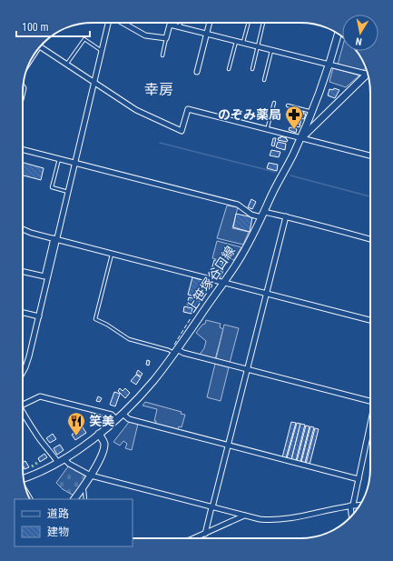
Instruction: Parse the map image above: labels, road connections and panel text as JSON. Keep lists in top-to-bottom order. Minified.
{"streets":{"main road":["上笹塚谷口線"]},"districts":["幸房"],"places":{"pharmacy":["のぞみ薬局"],"restaurant":["笑美"]},"legend":["道路","建物"],"scale_bar":"100 m","north":"bottom"}
